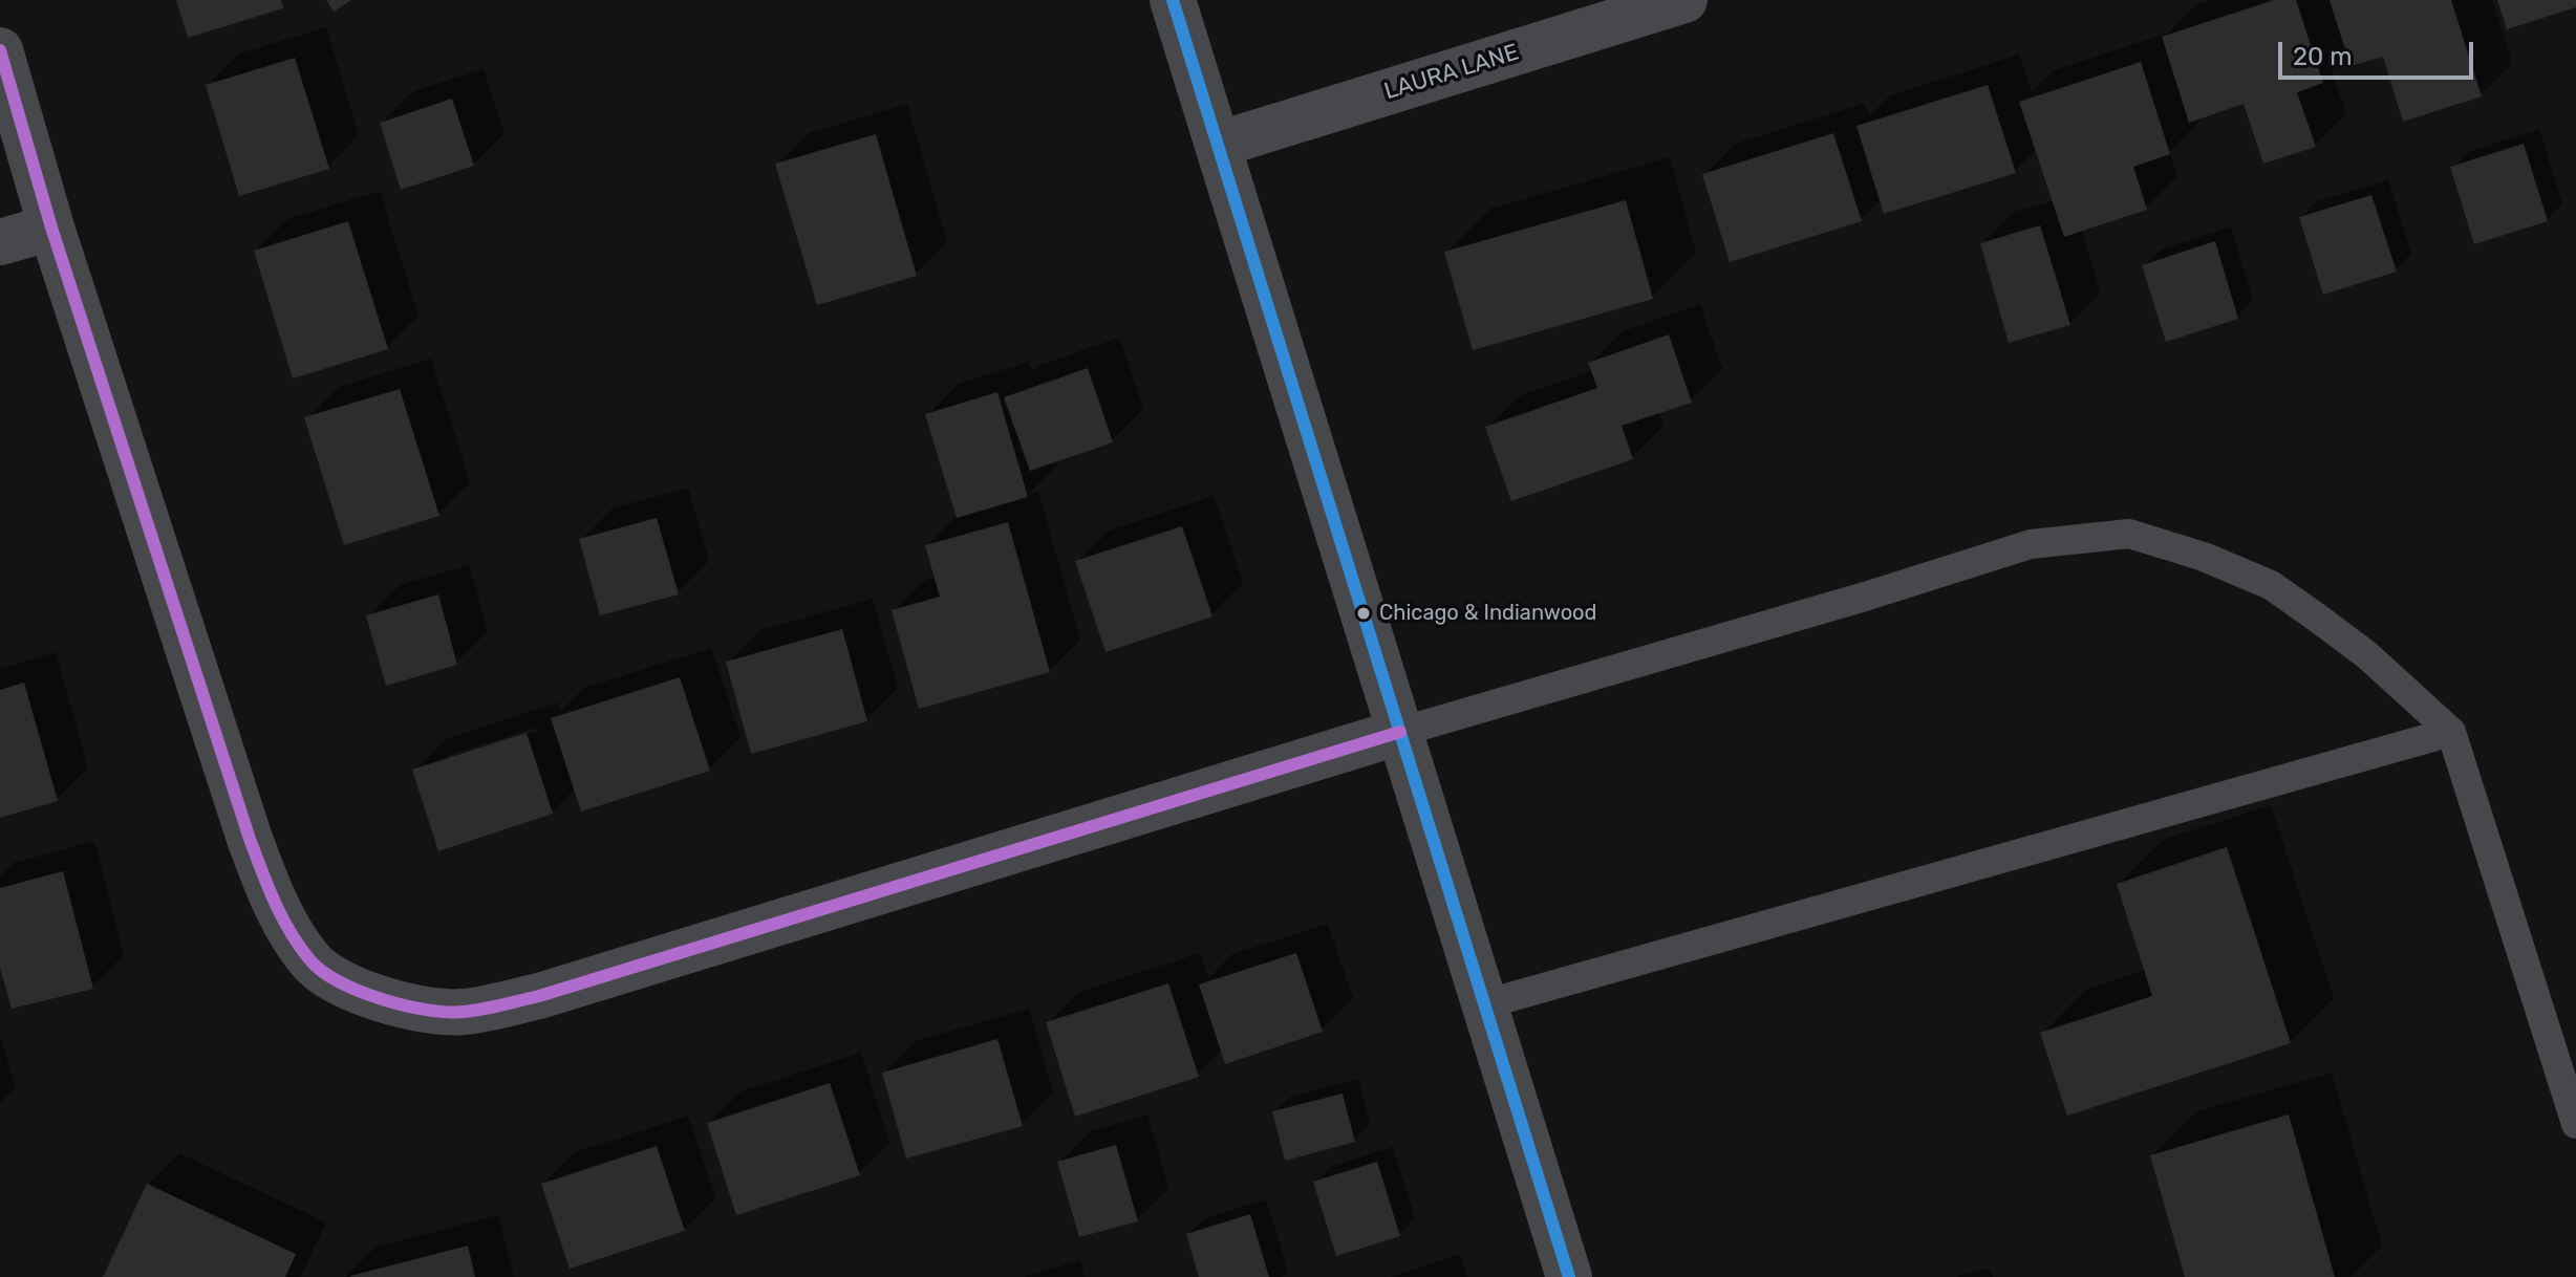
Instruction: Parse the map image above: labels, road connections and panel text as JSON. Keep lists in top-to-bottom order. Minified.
{"streets":{"street":["LAURA LANE"]},"places":["Chicago & Indianwood"],"scale_bar":"20 m"}
